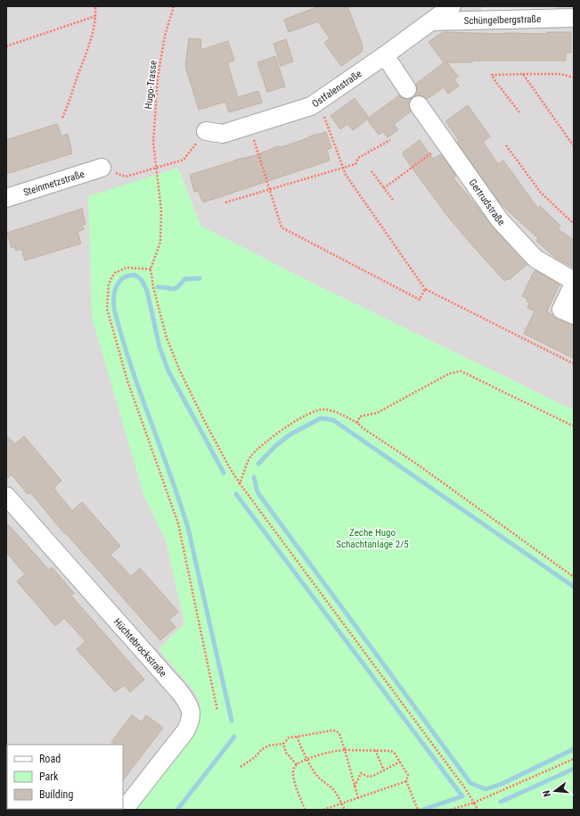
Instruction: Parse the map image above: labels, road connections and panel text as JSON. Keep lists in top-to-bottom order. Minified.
{"streets":{"street":["Schüngelbergstraße","Ostfalenstraße","Steinmetzstraße","Gertrudstraße","Hüchtebrockstraße"],"path":["Hugo-Trasse"]},"crossings":[["Schüngelbergstraße","Ostfalenstraße"]],"parks":["Zeche Hugo Schachtanlage 2/5"],"legend":["Road","Park","Building"],"north":"left"}
